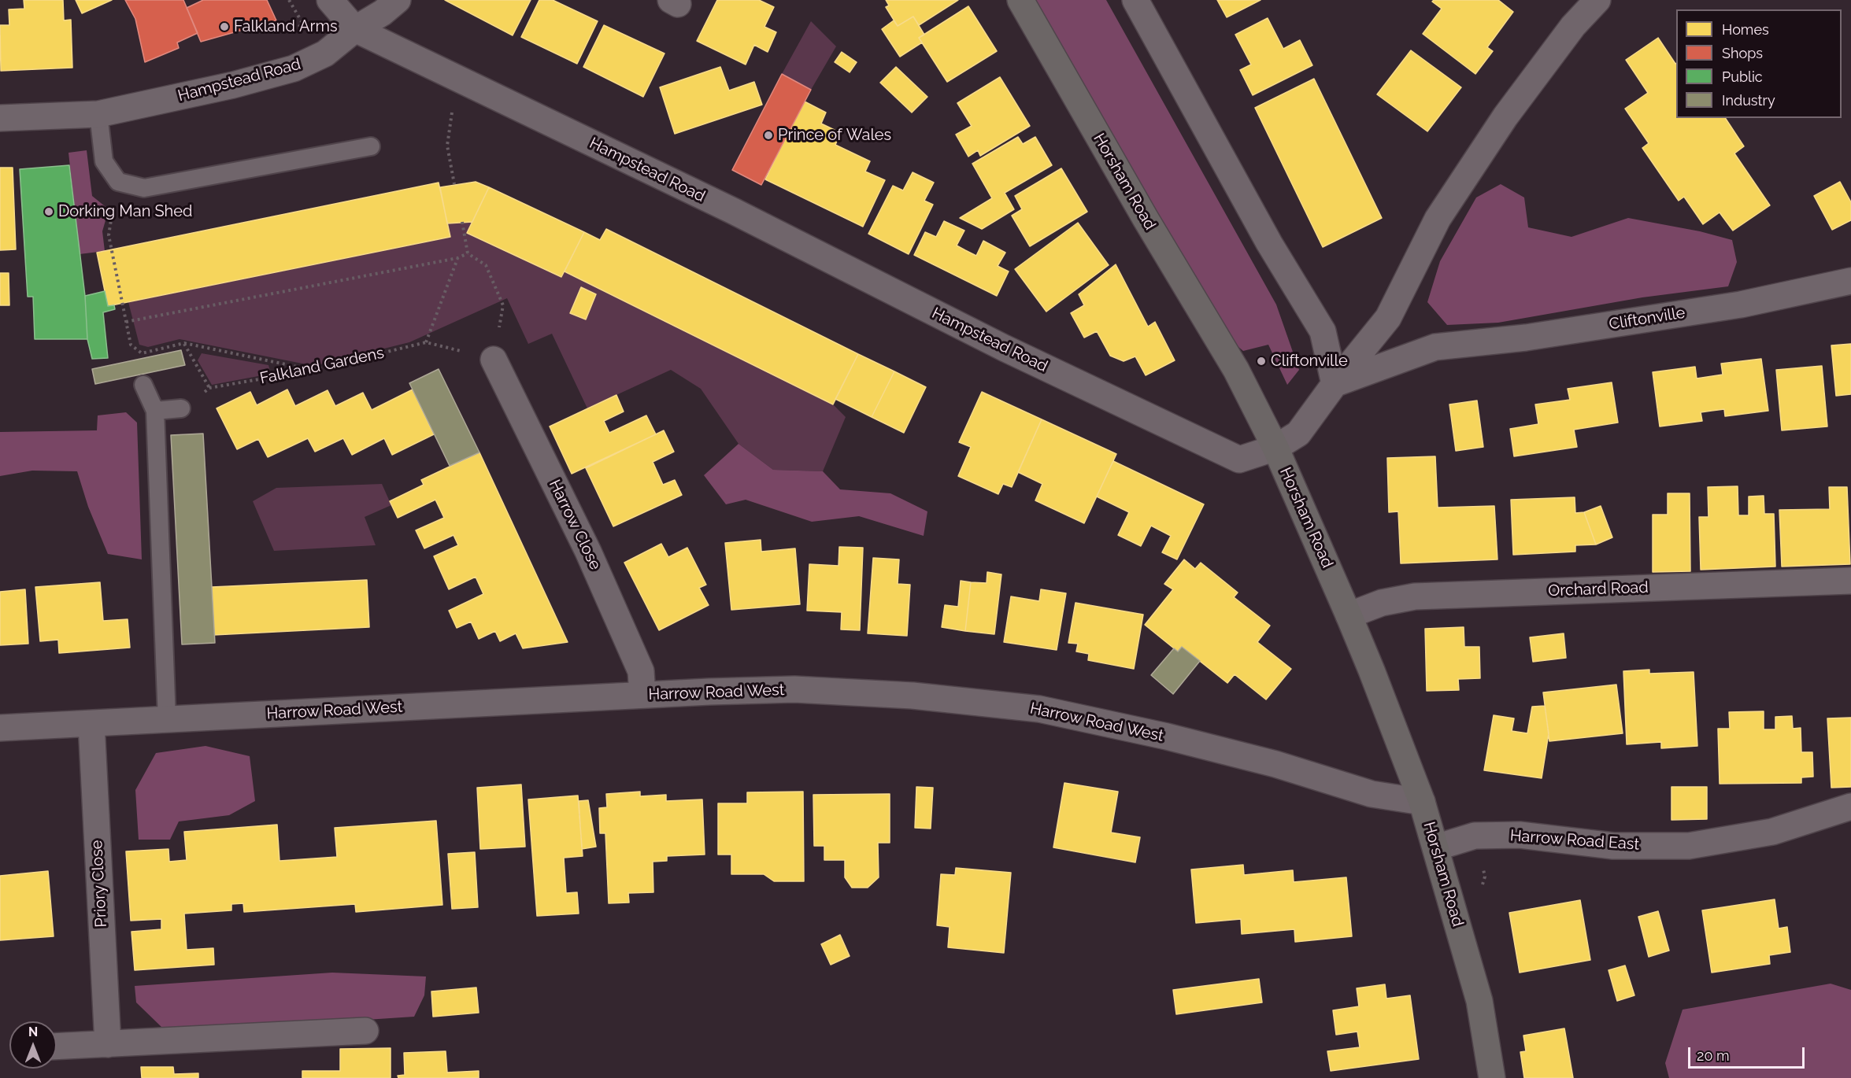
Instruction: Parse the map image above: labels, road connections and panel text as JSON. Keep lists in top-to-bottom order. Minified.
{"streets":{"main road":["Horsham Road"],"street":["Hampstead Road","Cliftonville","Harrow Close","Orchard Road","Harrow Road West","Harrow Road East","Priory Close"],"path":["Falkland Gardens"]},"crossings":[["Hampstead Road","Horsham Road"],["Horsham Road","Orchard Road"],["Horsham Road","Harrow Road West"],["Horsham Road","Harrow Road East"],["Falkland Gardens","Harrow Close"],["Harrow Close","Harrow Road West"],["Harrow Road West","Priory Close"]],"places":["Falkland Arms","Prince of Wales","Dorking Man Shed","Cliftonville"],"legend":["Homes","Shops","Public","Industry"],"scale_bar":"20 m","north":"top"}
